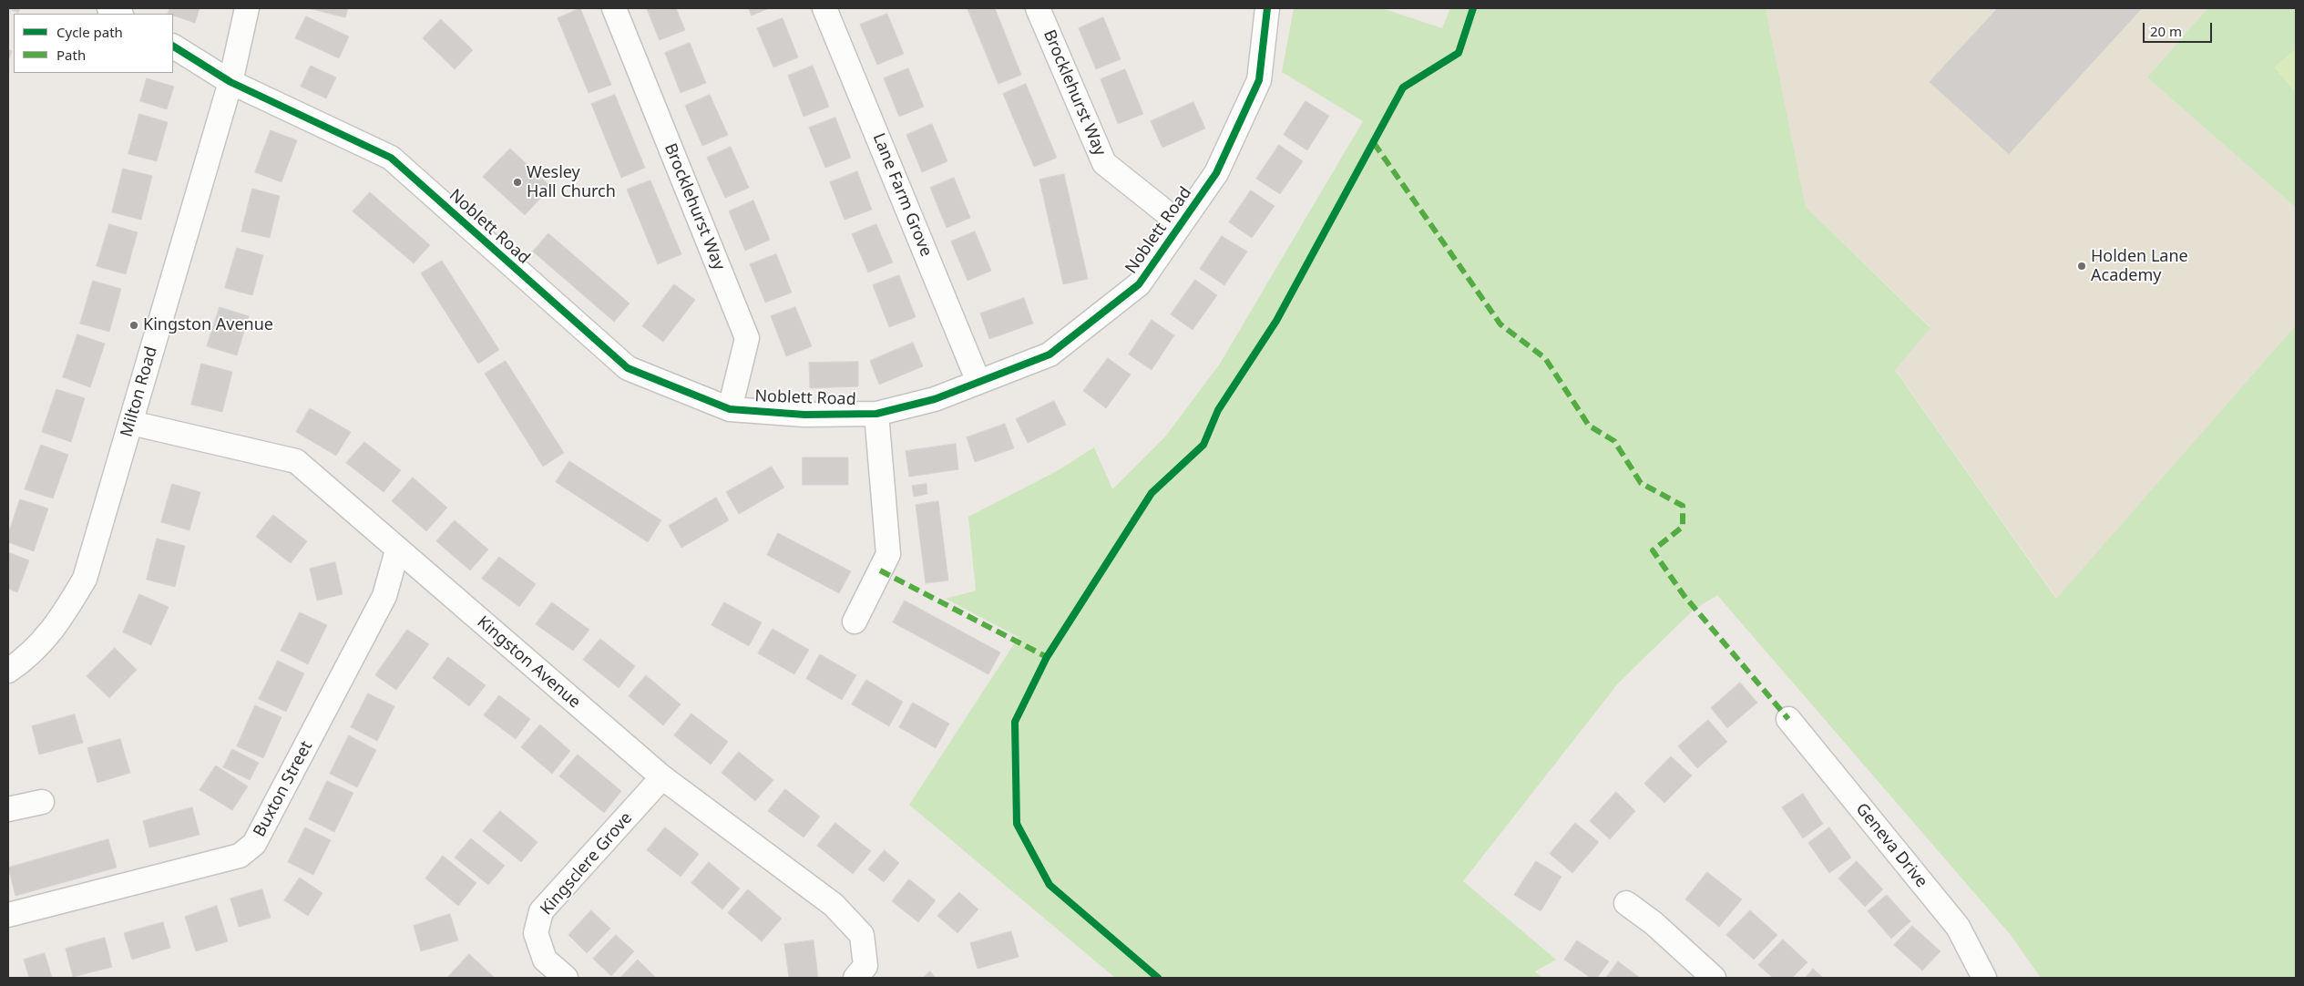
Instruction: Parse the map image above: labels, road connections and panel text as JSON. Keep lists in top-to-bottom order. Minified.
{"streets":{"street":["Brocklehurst Way","Lane Farm Grove","Noblett Road","Milton Road","Kingston Avenue","Buxton Street","Geneva Drive","Kingsclere Grove"]},"crossings":[["Brocklehurst Way","Noblett Road"],["Lane Farm Grove","Noblett Road"],["Noblett Road","Milton Road"],["Milton Road","Kingston Avenue"],["Kingston Avenue","Buxton Street"],["Kingston Avenue","Kingsclere Grove"]],"places":["Wesley Hall Church","Holden Lane Academy","Kingston Avenue"],"legend":["Cycle path","Path"],"scale_bar":"20 m"}
